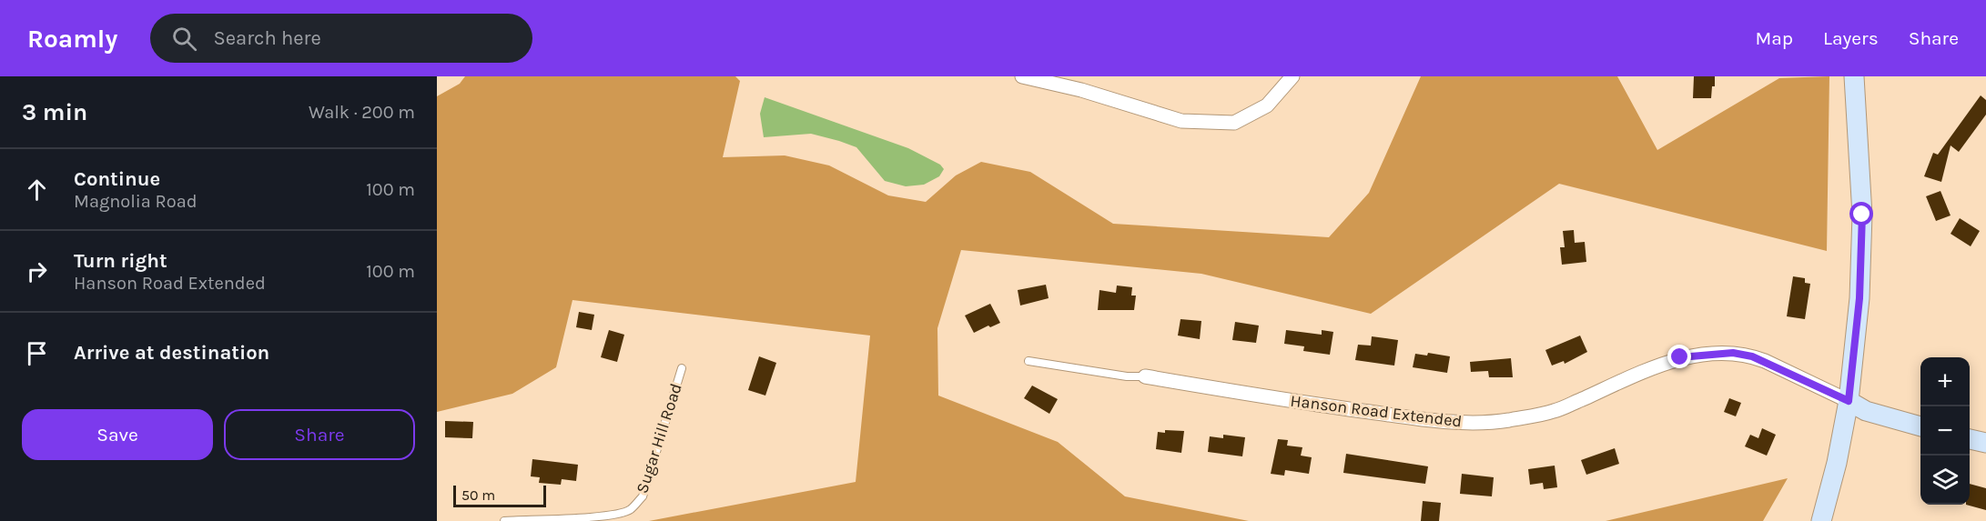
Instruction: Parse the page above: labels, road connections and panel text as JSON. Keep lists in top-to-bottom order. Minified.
{"streets":{"street":["Hanson Road Extended"],"lane":["Sugar Hill Road"]},"scale_bar":"50 m","page":{"header":"Roamly","search":"Search here","nav":["Map","Layers","Share"],"heading":["3 min","Walk · 200 m"],"list":[["Continue","Magnolia Road","100 m"],["Turn right","Hanson Road Extended","100 m"],"Arrive at destination"],"map_buttons":["+","−"],"buttons":["Save","Share"],"scale":"50 m"}}
